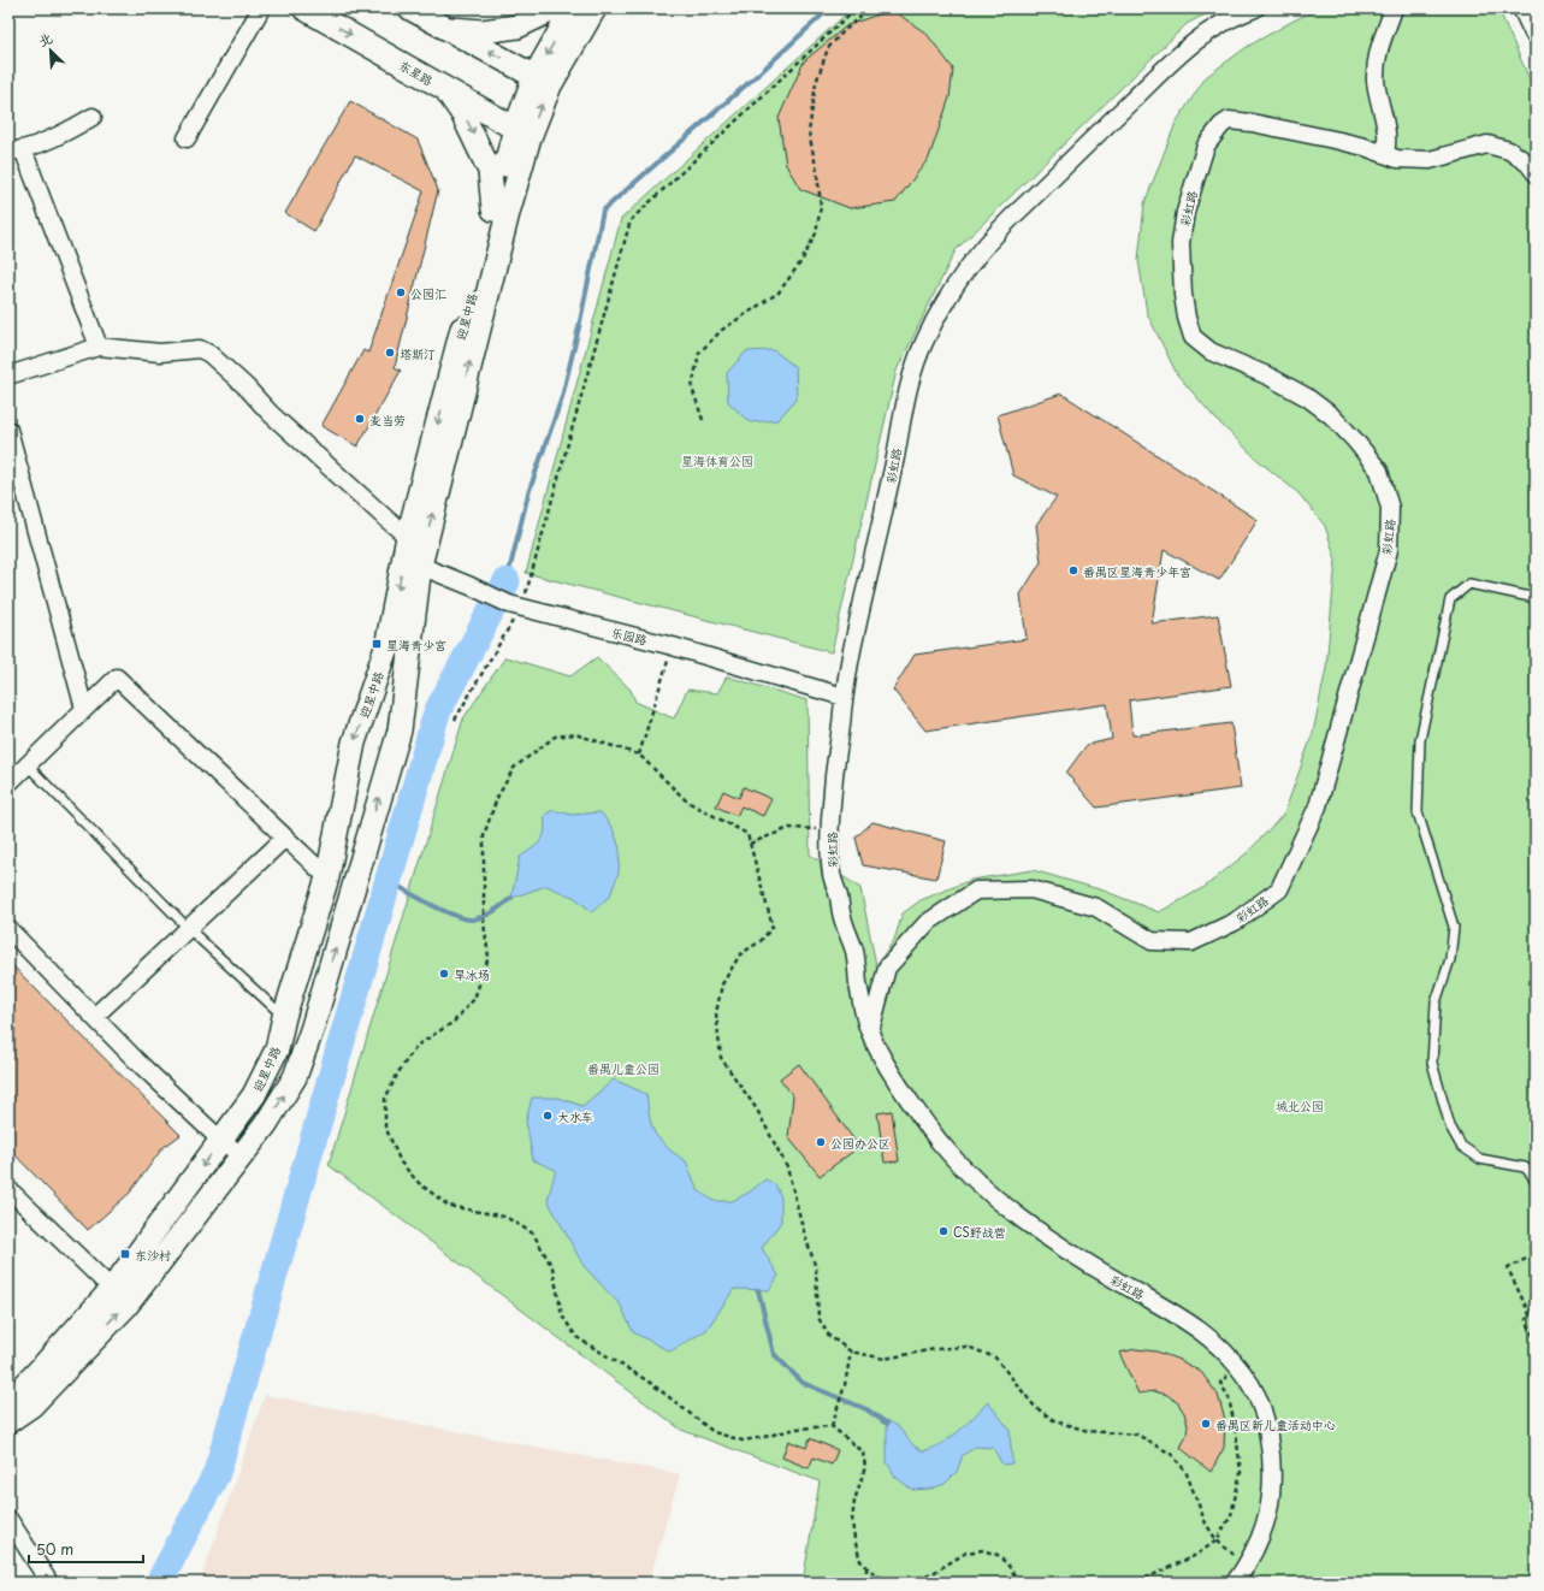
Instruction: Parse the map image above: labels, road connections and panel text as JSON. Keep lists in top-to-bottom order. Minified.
{"streets":{"street":["东星路","彩虹路","迎星中路","乐园路"]},"crossings":[["东星路","迎星中路"],["彩虹路","乐园路"],["迎星中路","乐园路"]],"parks":["星海体育公园","番禺儿童公园","城北公园"],"places":{"other":["公园汇","塔斯汀","麦当劳","番禺区星海青少年宫","旱冰场","大水车","公园办公区","CS野战营","番禺区新儿童活动中心"],"transit":["星海青少宫","东沙村"]},"scale_bar":"50 m","north":"top left"}
